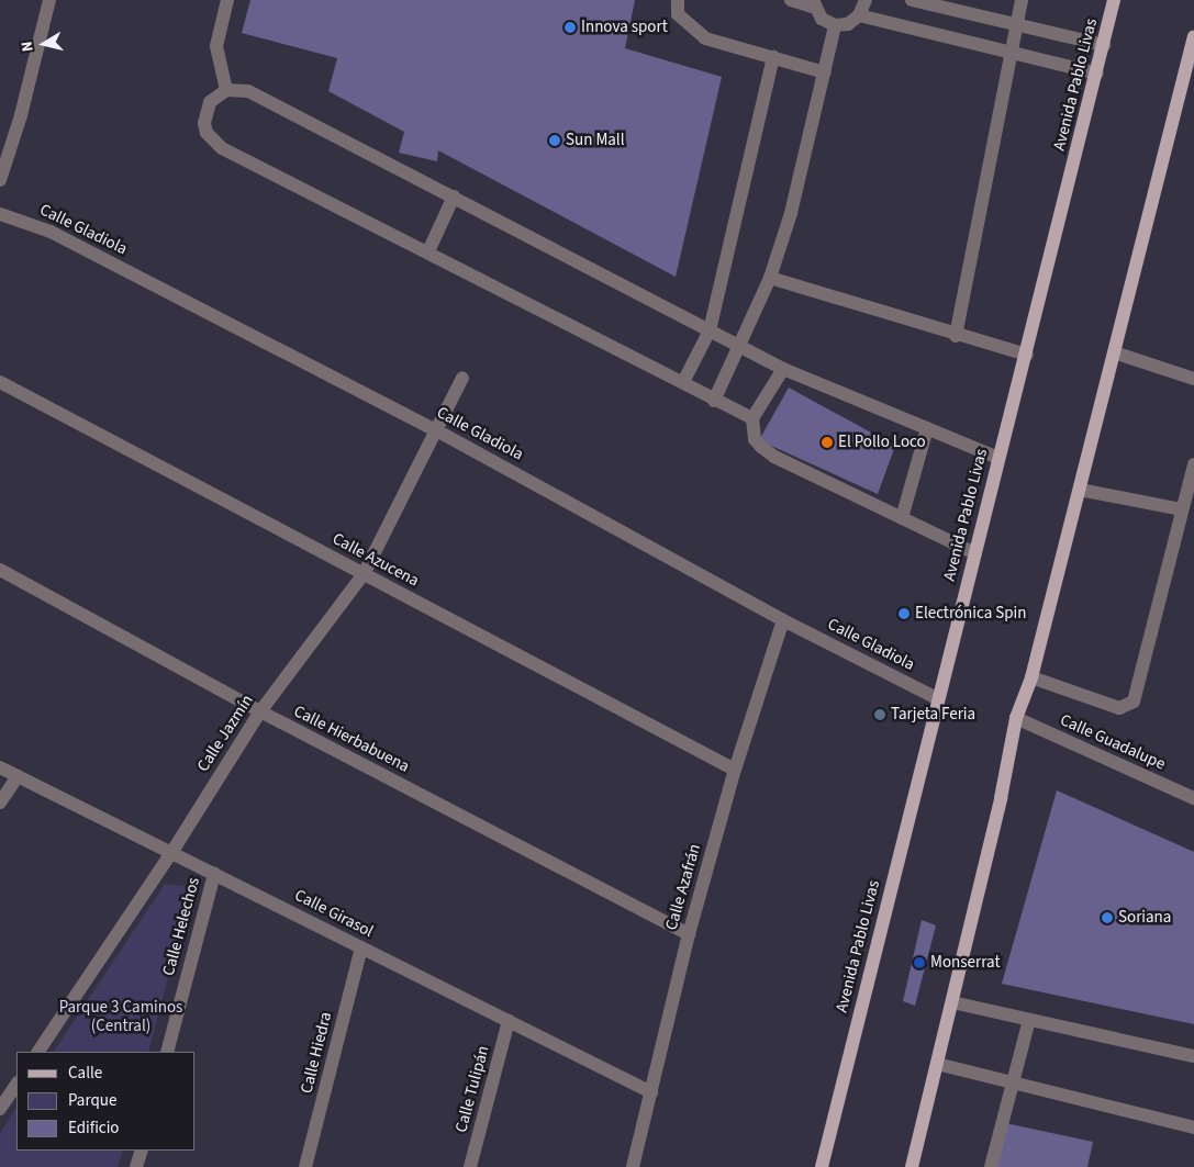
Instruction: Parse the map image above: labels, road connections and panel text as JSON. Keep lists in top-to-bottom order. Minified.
{"streets":{"main road":["Avenida Pablo Livas"],"street":["Calle Gladiola","Calle Azucena","Calle Jazmín","Calle Hierbabuena","Calle Guadalupe","Calle Azafrán","Calle Girasol","Calle Helechos","Calle Hiedra","Calle Tulipán"]},"crossings":[["Avenida Pablo Livas","Calle Gladiola"],["Calle Gladiola","Calle Jazmín"],["Calle Gladiola","Calle Azafrán"],["Calle Azucena","Calle Jazmín"],["Calle Azucena","Calle Azafrán"],["Calle Jazmín","Calle Hierbabuena"],["Calle Jazmín","Calle Girasol"],["Calle Hierbabuena","Calle Azafrán"],["Calle Azafrán","Calle Girasol"],["Calle Girasol","Calle Helechos"],["Calle Girasol","Calle Hiedra"],["Calle Girasol","Calle Tulipán"]],"parks":["Parque 3 Caminos (Central)"],"places":["Innova sport","Sun Mall","El Pollo Loco","Electrónica Spin","Tarjeta Feria","Soriana","Monserrat"],"legend":["Calle","Parque","Edificio"],"north":"left"}
